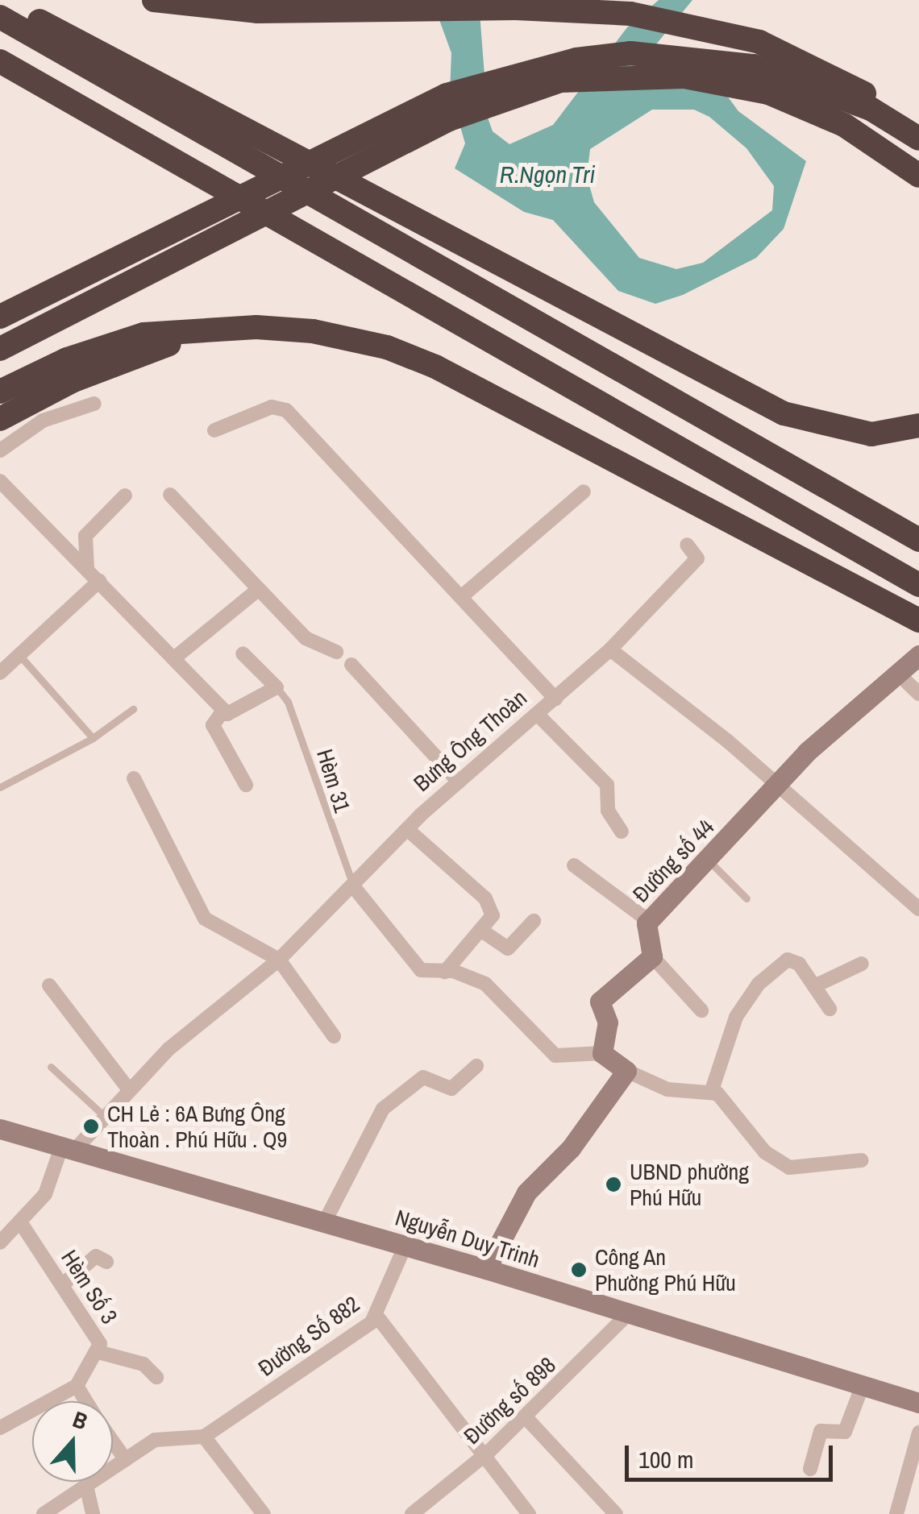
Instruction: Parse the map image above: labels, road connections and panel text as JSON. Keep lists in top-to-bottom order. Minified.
{"streets":{"main road":["Đường số 44","Nguyễn Duy Trinh"],"street":["Bưng Ông Thoàn","Hèm Số 3","Đường Số 882","Đường số 898"],"lane":["Hèm 31"]},"crossings":[["Bưng Ông Thoàn","Hèm 31"],["Bưng Ông Thoàn","Nguyễn Duy Trinh"],["Bưng Ông Thoàn","Hèm Số 3"],["Nguyễn Duy Trinh","Đường Số 882"],["Nguyễn Duy Trinh","Đường số 898"]],"water":["R.Ngọn Tri"],"places":["CH Lẻ : 6A Bưng Ông Thoàn . Phú Hữu . Q9","UBND phường Phú Hữu","Công An Phường Phú Hữu"],"scale_bar":"100 m","north":"top"}
